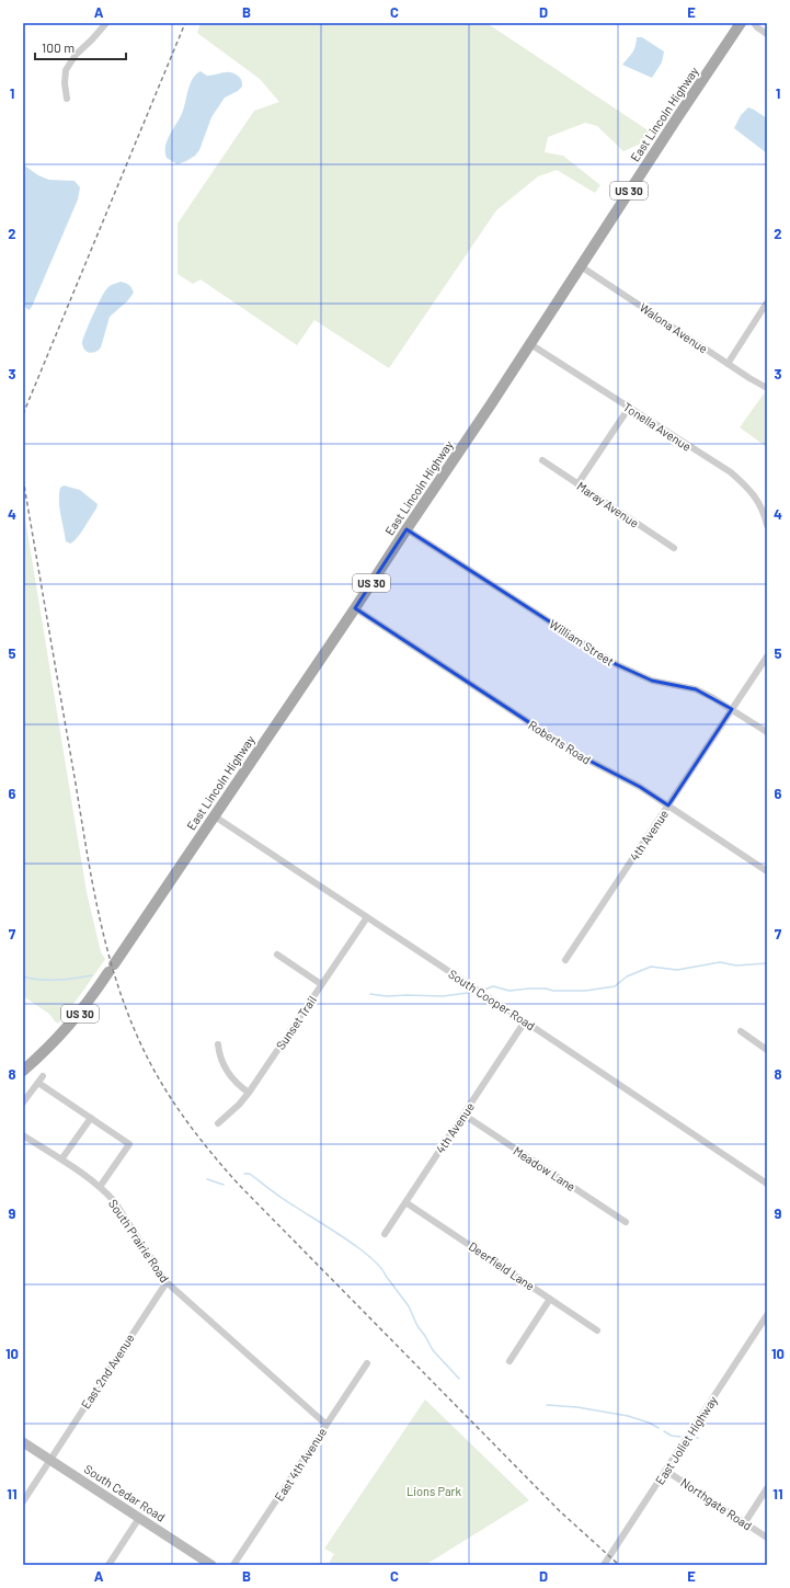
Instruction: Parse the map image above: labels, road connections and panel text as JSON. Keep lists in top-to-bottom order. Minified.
{"streets":{"main road":["East Lincoln Highway","US 30","South Cedar Road"],"street":["Walona Avenue","Tonella Avenue","Maray Avenue","William Street","Roberts Road","4th Avenue","South Cooper Road","Sunset Trail","Meadow Lane","South Prairie Road","Deerfield Lane","East 2nd Avenue","East Joliet Highway","East 4th Avenue","Northgate Road"]},"crossings":[["East Lincoln Highway","Walona Avenue"],["East Lincoln Highway","Tonella Avenue"],["East Lincoln Highway","William Street"],["East Lincoln Highway","Roberts Road"],["East Lincoln Highway","South Cooper Road"],["William Street","4th Avenue"],["Roberts Road","4th Avenue"],["4th Avenue","South Cooper Road"],["4th Avenue","Meadow Lane"],["4th Avenue","Deerfield Lane"],["South Cooper Road","Sunset Trail"],["South Prairie Road","East 2nd Avenue"],["South Prairie Road","East 4th Avenue"],["East 2nd Avenue","South Cedar Road"],["East Joliet Highway","Northgate Road"]],"parks":["Lions Park"],"scale_bar":"100 m","grid":{"columns":["A","B","C","D","E"],"rows":["1","2","3","4","5","6","7","8","9","10","11"]}}
